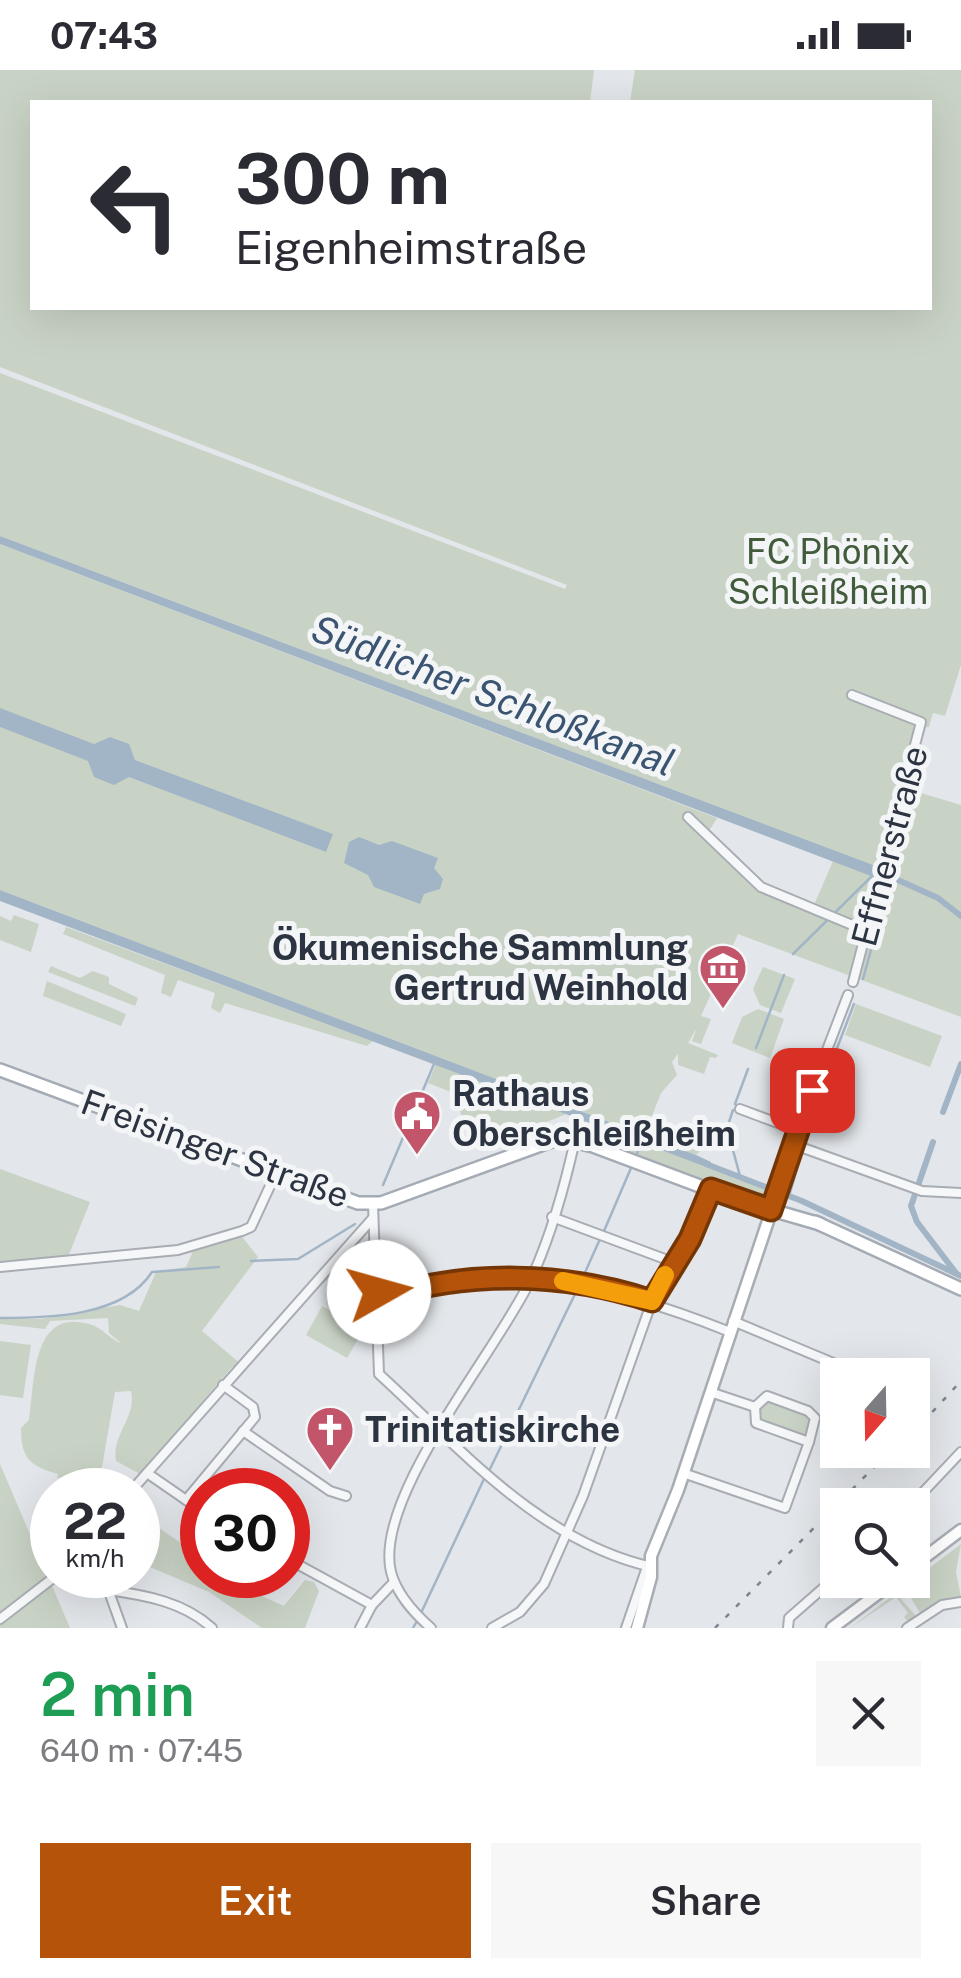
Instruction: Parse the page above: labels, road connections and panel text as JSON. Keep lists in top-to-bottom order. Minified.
{"streets":{"main road":["Freisinger Straße"],"street":["Effnerstraße"]},"water":["Südlicher Schloßkanal"],"parks":["FC Phönix Schleißheim"],"places":{"museum":["Ökumenische Sammlung Gertrud Weinhold"],"public building":["Rathaus Oberschleißheim"],"church":["Trinitatiskirche"]},"north":"bottom","page":{"status":"07:43","turn":["300 m","Eigenheimstraße"],"speed":"22 km/h","limit":"30","heading":["2 min","640 m · 07:45"],"buttons":["Exit","Share"]}}
